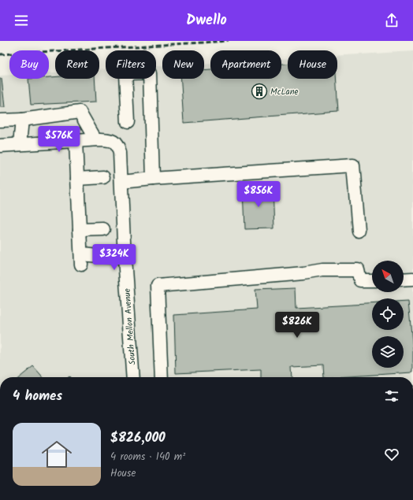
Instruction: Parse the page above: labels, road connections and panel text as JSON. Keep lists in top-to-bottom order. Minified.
{"streets":{"street":["South Mellon Avenue"]},"places":{"building":["McLane"]},"north":"top left","page":{"header":"Dwello","chip":["Buy","Rent","Filters","New","Apartment","House"],"price":["$576K","$856K","$324K","$826K"],"heading":"4 homes","list":[{"name":"$826,000","note":"4 rooms · 140 m² · House"}]}}
